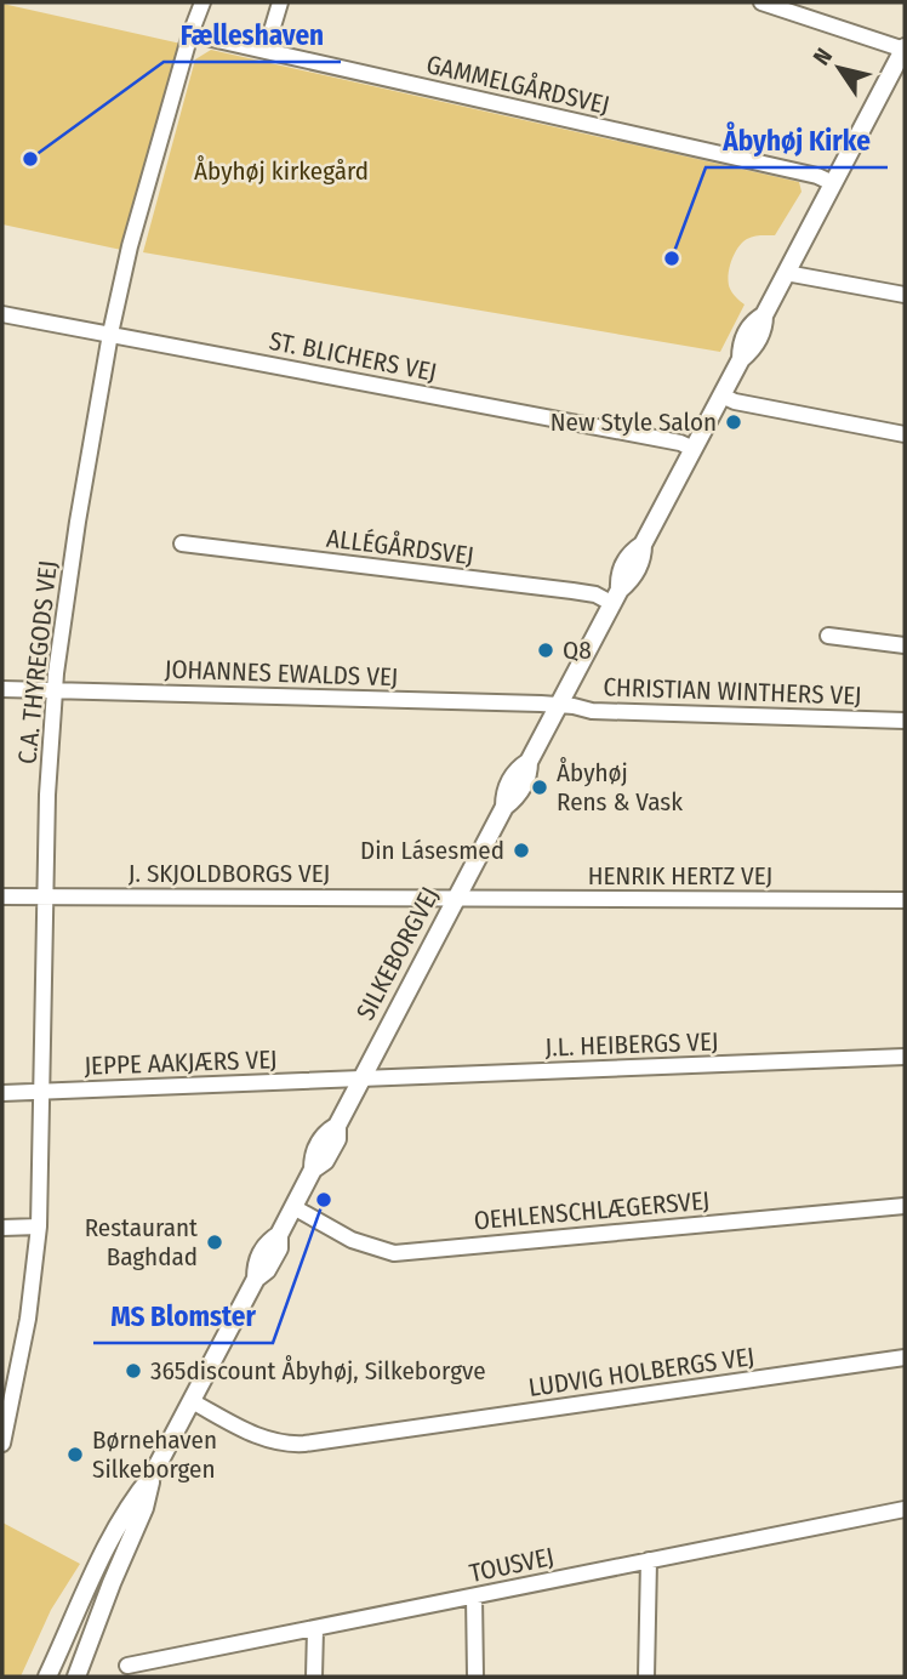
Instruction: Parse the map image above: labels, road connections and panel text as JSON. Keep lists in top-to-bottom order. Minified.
{"streets":{"street":["GAMMELGÅRDSVEJ","ST. BLICHERS VEJ","ALLÉGÅRDSVEJ","C.A. THYREGODS VEJ","JOHANNES EWALDS VEJ","CHRISTIAN WINTHERS VEJ","J. SKJOLDBORGS VEJ","HENRIK HERTZ VEJ","SILKEBORGVEJ","J.L. HEIBERGS VEJ","JEPPE AAKJÆRS VEJ","OEHLENSCHLÆGERSVEJ","LUDVIG HOLBERGS VEJ","TOUSVEJ"]},"crossings":[["GAMMELGÅRDSVEJ","C.A. THYREGODS VEJ"],["GAMMELGÅRDSVEJ","SILKEBORGVEJ"],["ST. BLICHERS VEJ","C.A. THYREGODS VEJ"],["ST. BLICHERS VEJ","SILKEBORGVEJ"],["ALLÉGÅRDSVEJ","SILKEBORGVEJ"],["C.A. THYREGODS VEJ","JOHANNES EWALDS VEJ"],["C.A. THYREGODS VEJ","J. SKJOLDBORGS VEJ"],["C.A. THYREGODS VEJ","JEPPE AAKJÆRS VEJ"],["JOHANNES EWALDS VEJ","CHRISTIAN WINTHERS VEJ"],["JOHANNES EWALDS VEJ","SILKEBORGVEJ"],["CHRISTIAN WINTHERS VEJ","SILKEBORGVEJ"],["J. SKJOLDBORGS VEJ","HENRIK HERTZ VEJ"],["J. SKJOLDBORGS VEJ","SILKEBORGVEJ"],["HENRIK HERTZ VEJ","SILKEBORGVEJ"],["SILKEBORGVEJ","J.L. HEIBERGS VEJ"],["SILKEBORGVEJ","JEPPE AAKJÆRS VEJ"],["SILKEBORGVEJ","OEHLENSCHLÆGERSVEJ"],["SILKEBORGVEJ","LUDVIG HOLBERGS VEJ"],["J.L. HEIBERGS VEJ","JEPPE AAKJÆRS VEJ"]],"parks":["Åbyhøj kirkegård"],"places":["Fælleshaven","Åbyhøj Kirke","New Style Salon","Q8","Åbyhøj Rens & Vask","Din Lásesmed","MS Blomster","Restaurant Baghdad","365discount Åbyhøj, Silkeborgve","Børnehaven Silkeborgen"],"north":"top left"}
